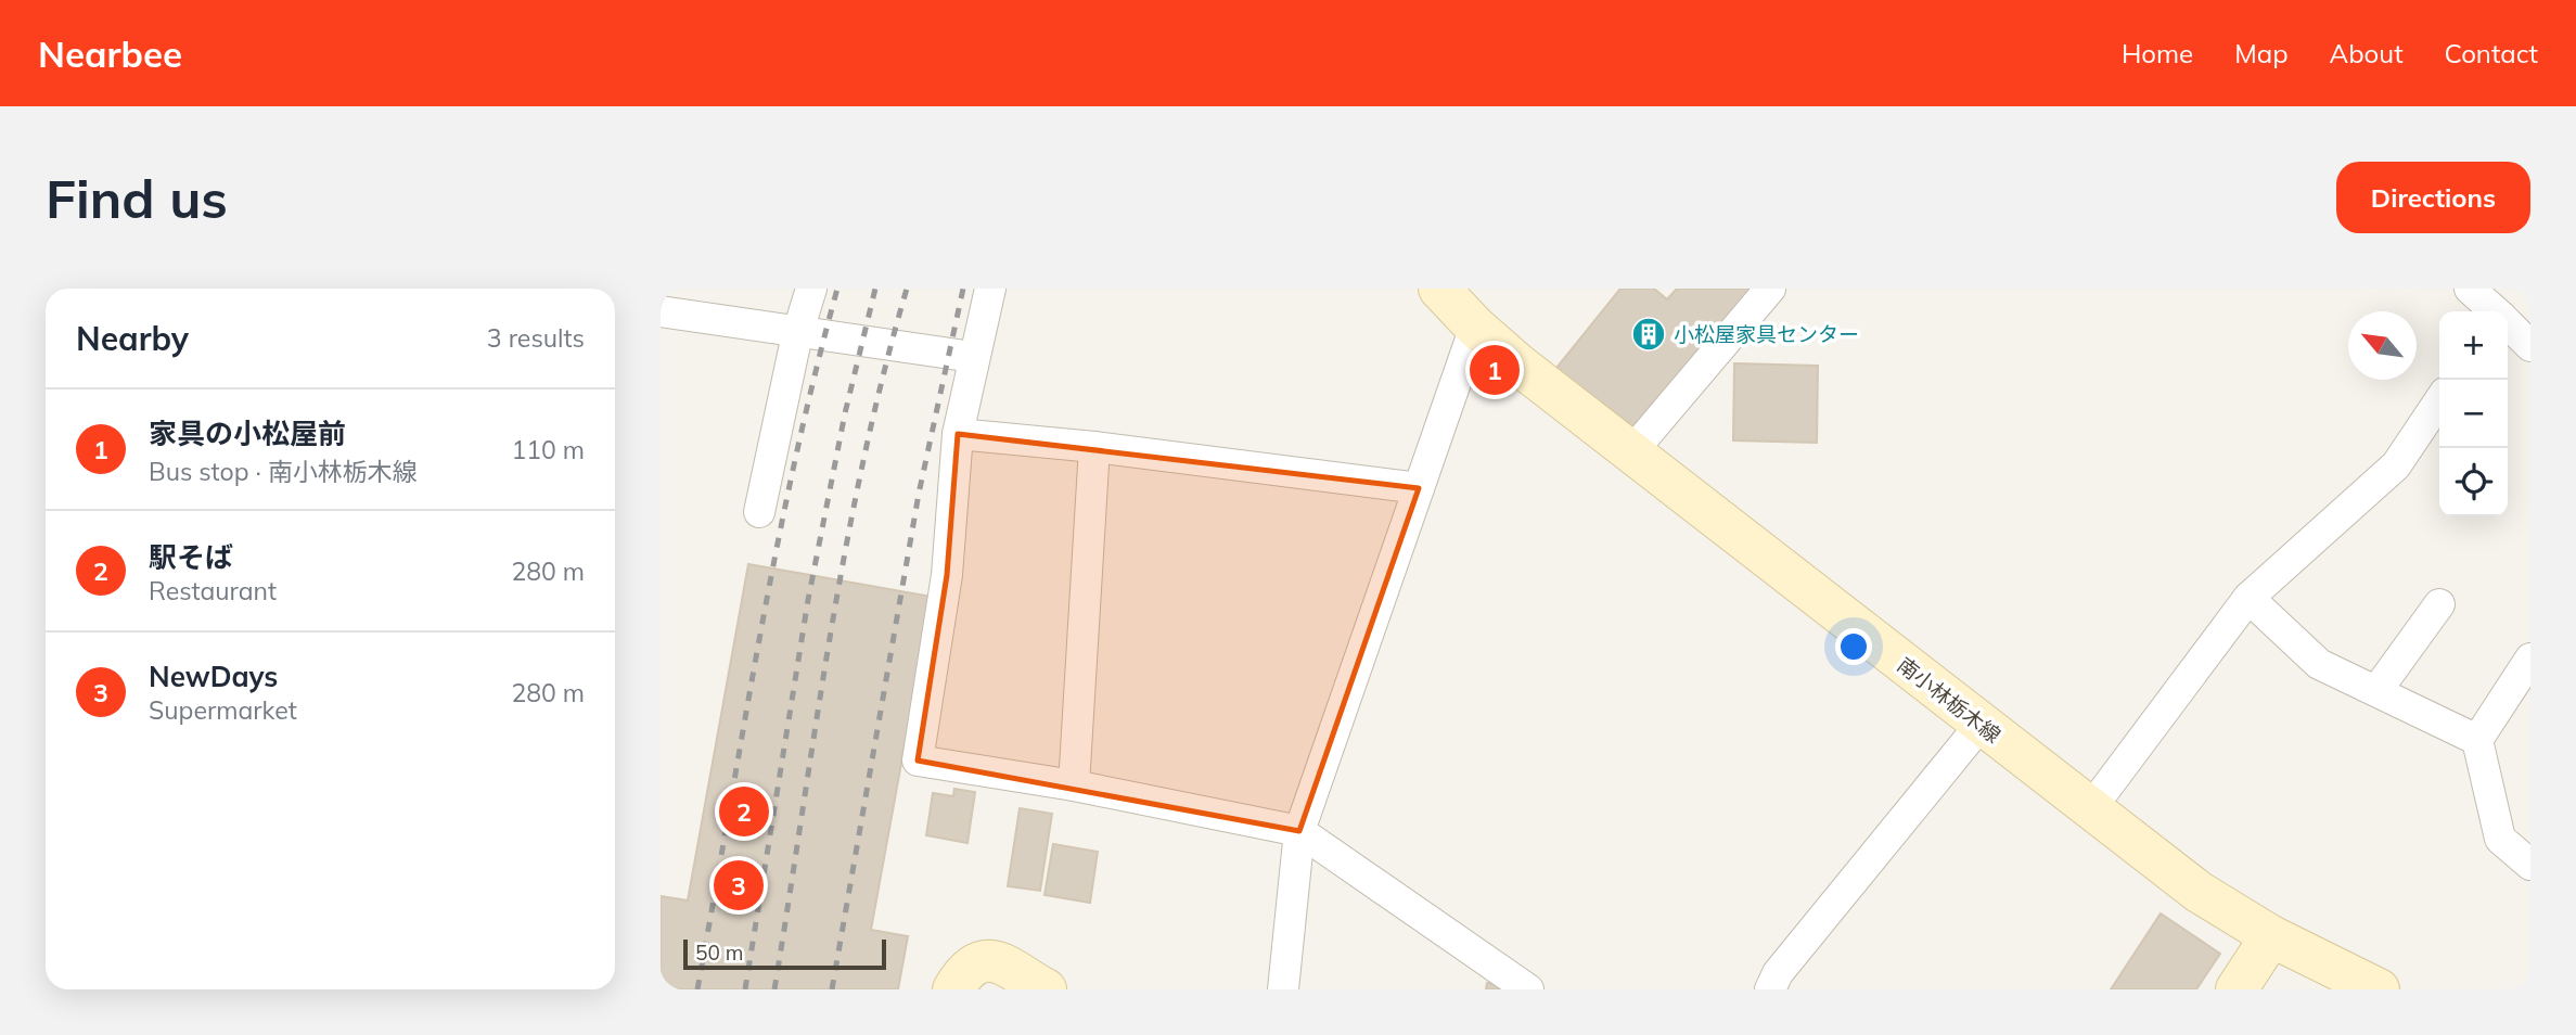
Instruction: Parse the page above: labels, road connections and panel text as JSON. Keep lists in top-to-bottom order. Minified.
{"streets":{"main road":["南小林栃木線"]},"places":{"building":["小松屋家具センター"]},"scale_bar":"50 m","north":"top left","page":{"header":"Nearbee","nav":["Home","Map","About","Contact"],"buttons":"Directions","title":"Find us","heading":["Nearby","3 results"],"map_buttons":["+","−"],"pins":["1","2","3"],"list":[{"mark":"1","name":"家具の小松屋前","note":"Bus stop · 南小林栃木線","value":"110 m"},{"mark":"2","name":"駅そば","note":"Restaurant","value":"280 m"},{"mark":"3","name":"NewDays","note":"Supermarket","value":"280 m"}],"scale":"50 m"}}
